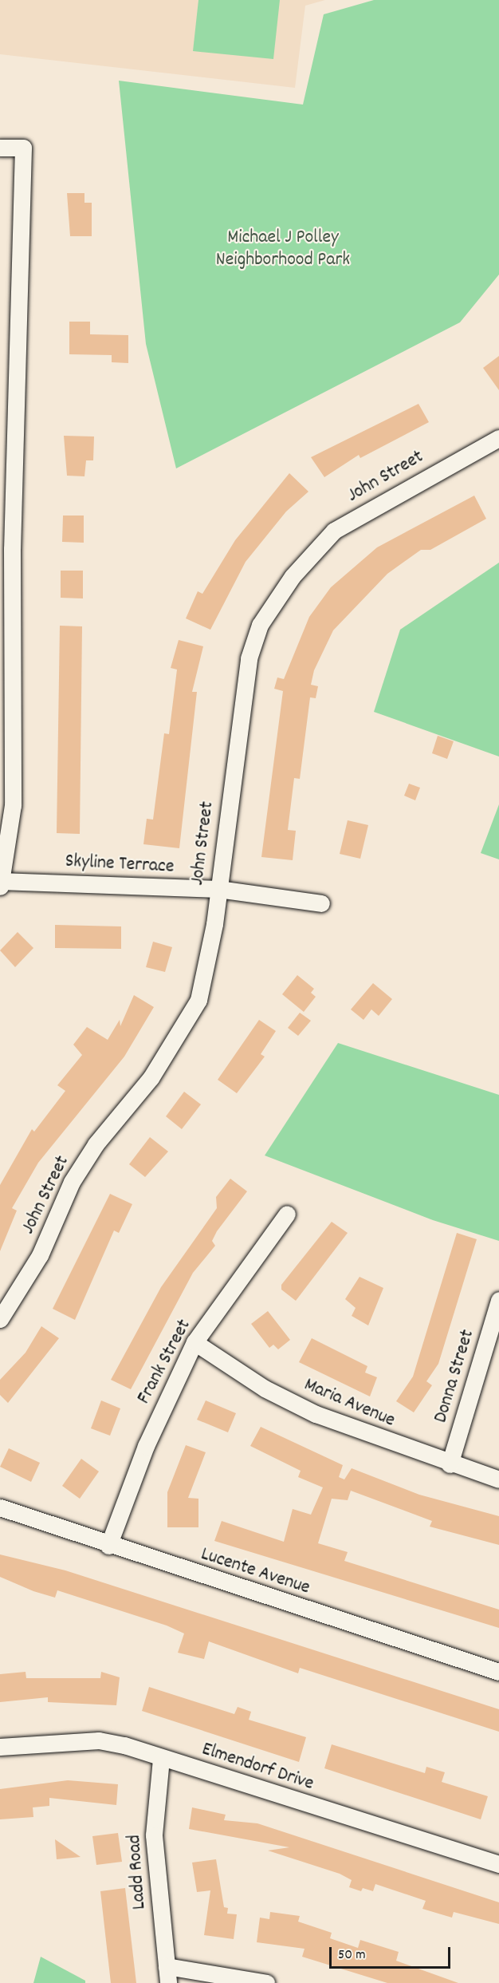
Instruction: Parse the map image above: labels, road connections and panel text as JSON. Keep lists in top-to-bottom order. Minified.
{"streets":{"street":["John Street","Skyline Terrace","Frank Street","Donna Street","Maria Avenue","Lucente Avenue","Elmendorf Drive","Ladd Road"]},"crossings":[["John Street","Skyline Terrace"],["Frank Street","Maria Avenue"],["Frank Street","Lucente Avenue"],["Donna Street","Maria Avenue"],["Elmendorf Drive","Ladd Road"]],"parks":["Michael J Polley Neighborhood Park"],"scale_bar":"50 m"}
